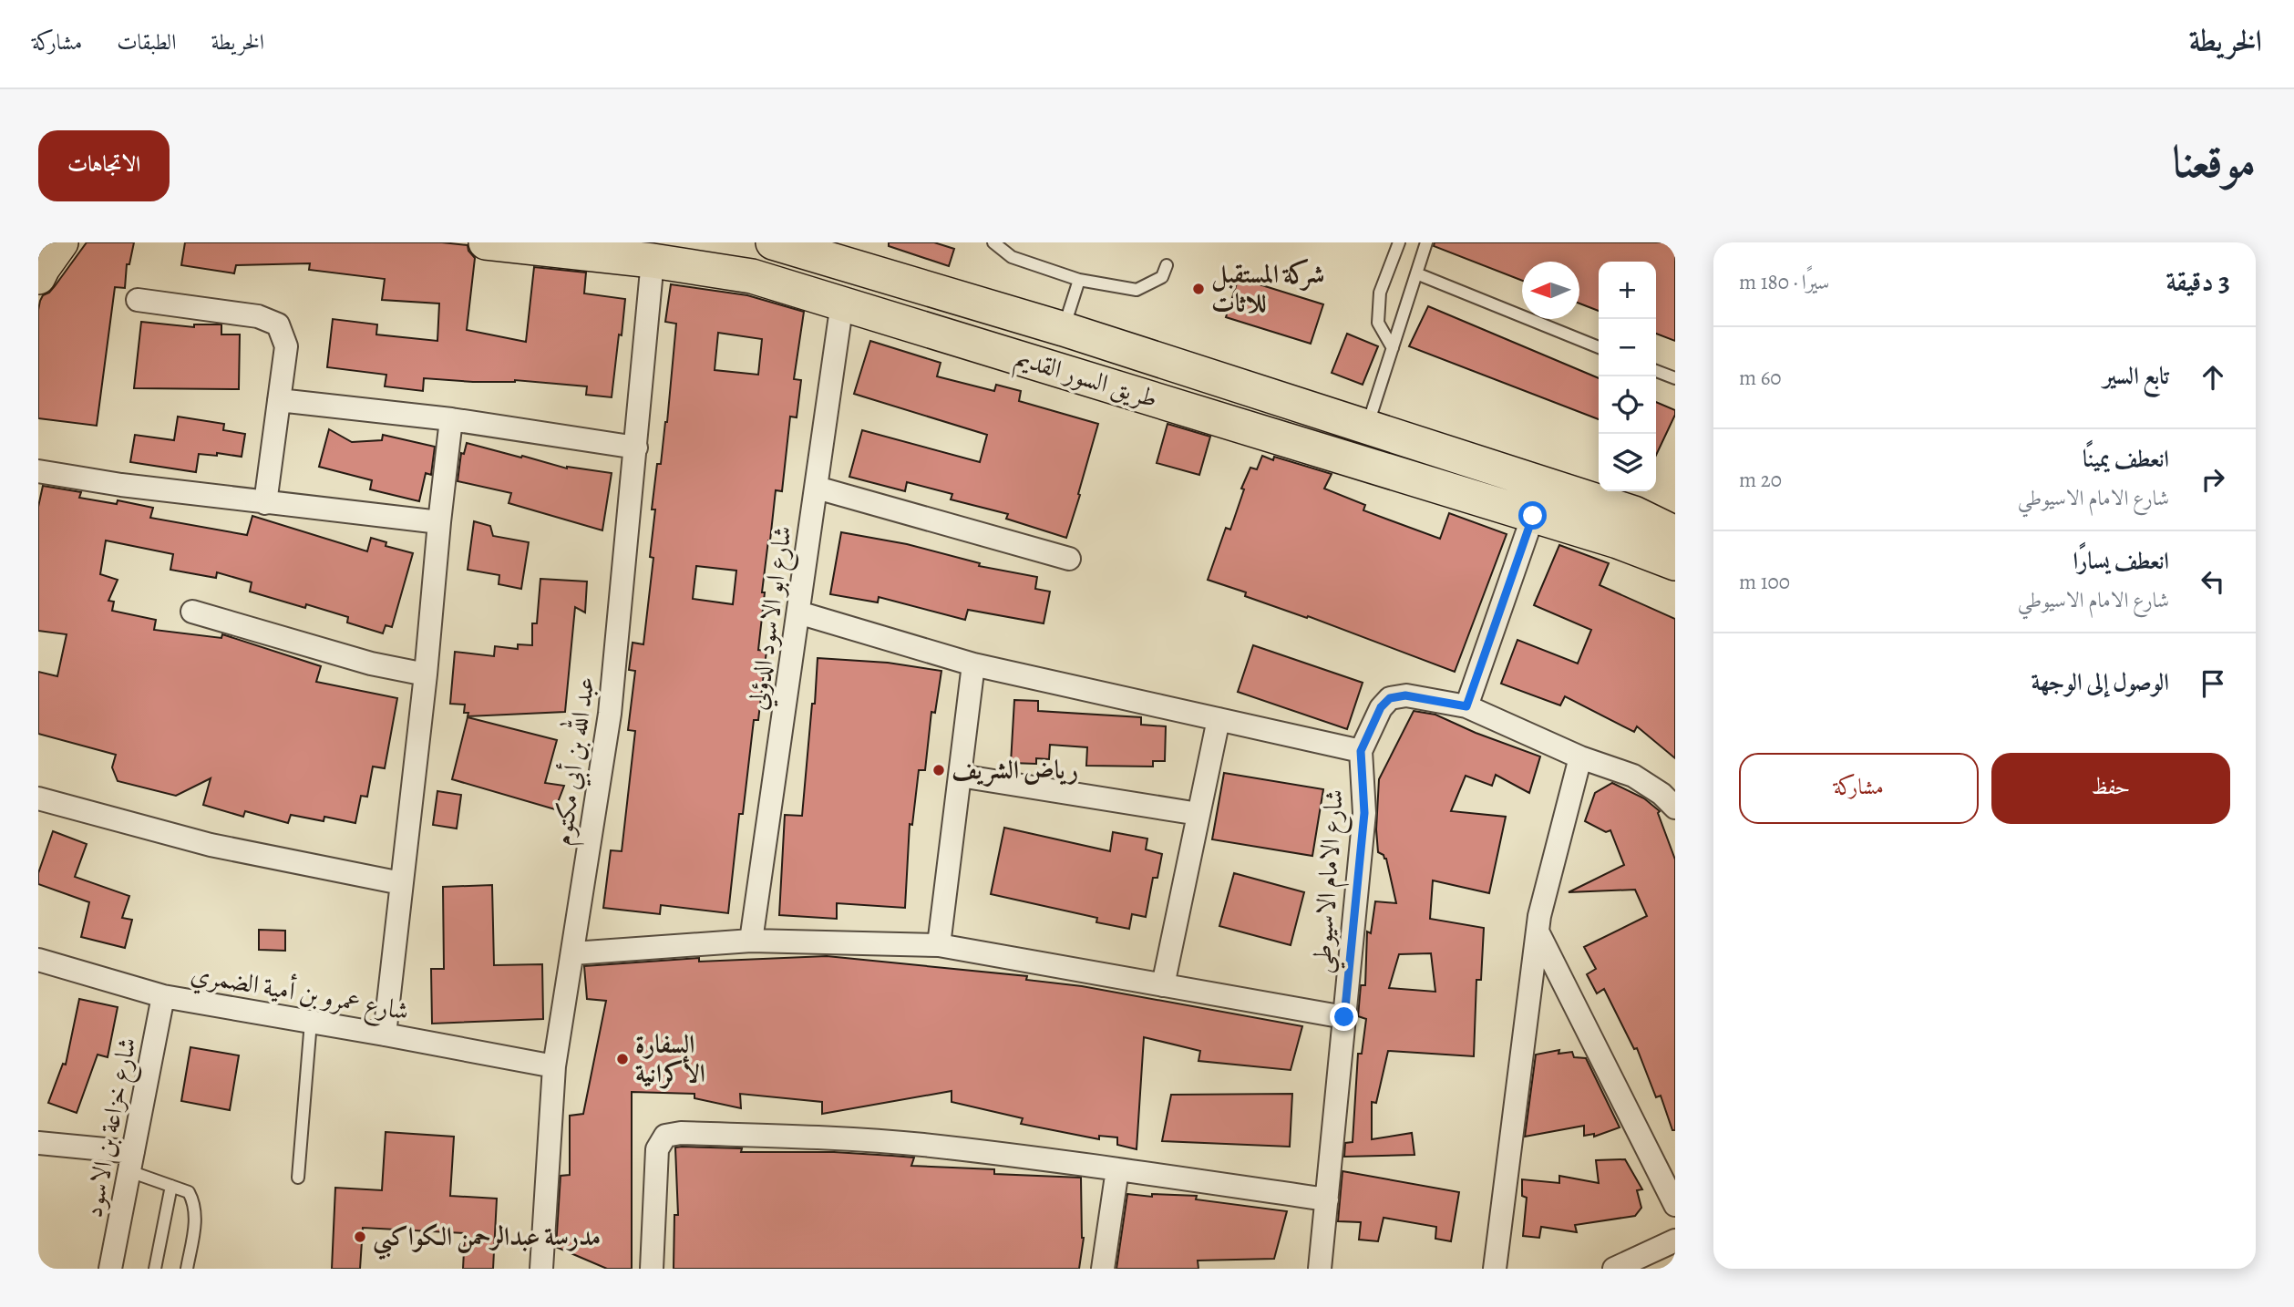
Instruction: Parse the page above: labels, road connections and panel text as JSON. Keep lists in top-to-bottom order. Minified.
{"streets":{"main road":["طريق السور القديم"],"street":["شارع ابو الاسود الدؤلي","عبد الله بن أبي مكتوم","شارع الامام الاسيوطي","شارع عمرو بن أمية الضمري","شارع خزاعة بن الاسود"]},"crossings":[["طريق السور القديم","شارع ابو الاسود الدؤلي"],["طريق السور القديم","عبد الله بن أبي مكتوم"],["عبد الله بن أبي مكتوم","شارع عمرو بن أمية الضمري"],["شارع عمرو بن أمية الضمري","شارع خزاعة بن الاسود"]],"places":["شركة المستقبل للاثات","رياض الشريف","السفارة الأكرانية","مدرسة عبدالرحمن الكواكبي"],"north":"left","page":{"header":"الخريطة","nav":["الخريطة","الطبقات","مشاركة"],"title":"موقعنا","buttons":["الاتجاهات",["حفظ","مشاركة"]],"heading":["3 دقيقة","سيرًا · 180 m"],"map_buttons":["+","−"],"list":[["تابع السير","60 m"],["انعطف يمينًا","شارع الامام الاسيوطي","20 m"],["انعطف يسارًا","شارع الامام الاسيوطي","100 m"],"الوصول إلى الوجهة"]}}
